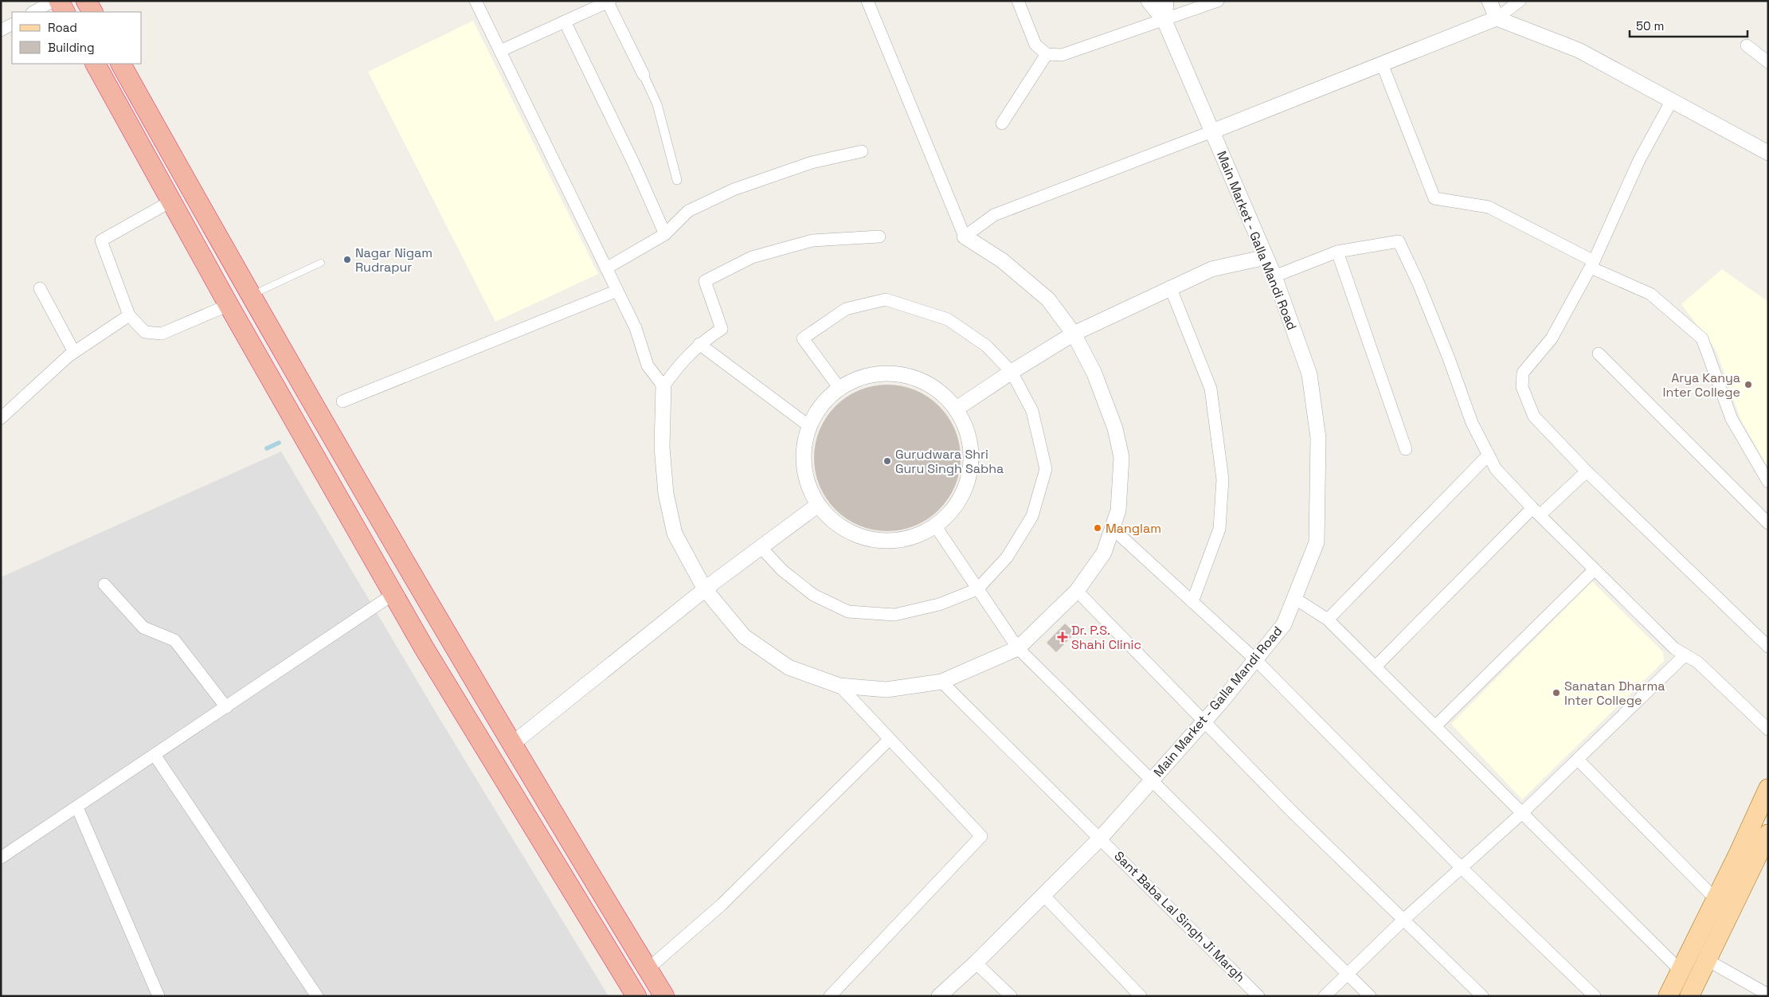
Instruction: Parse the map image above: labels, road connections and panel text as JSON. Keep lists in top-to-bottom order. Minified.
{"streets":{"street":["Main Market - Galla Mandi Road","Sant Baba Lal Singh Ji Margh"]},"crossings":[["Main Market - Galla Mandi Road","Sant Baba Lal Singh Ji Margh"]],"places":{"other":["Nagar Nigam Rudrapur","Arya Kanya Inter College","Gurudwara Shri Guru Singh Sabha","Manglam","Sanatan Dharma Inter College"],"health":["Dr. P.S. Shahi Clinic"]},"legend":["Road","Building"],"scale_bar":"50 m"}
